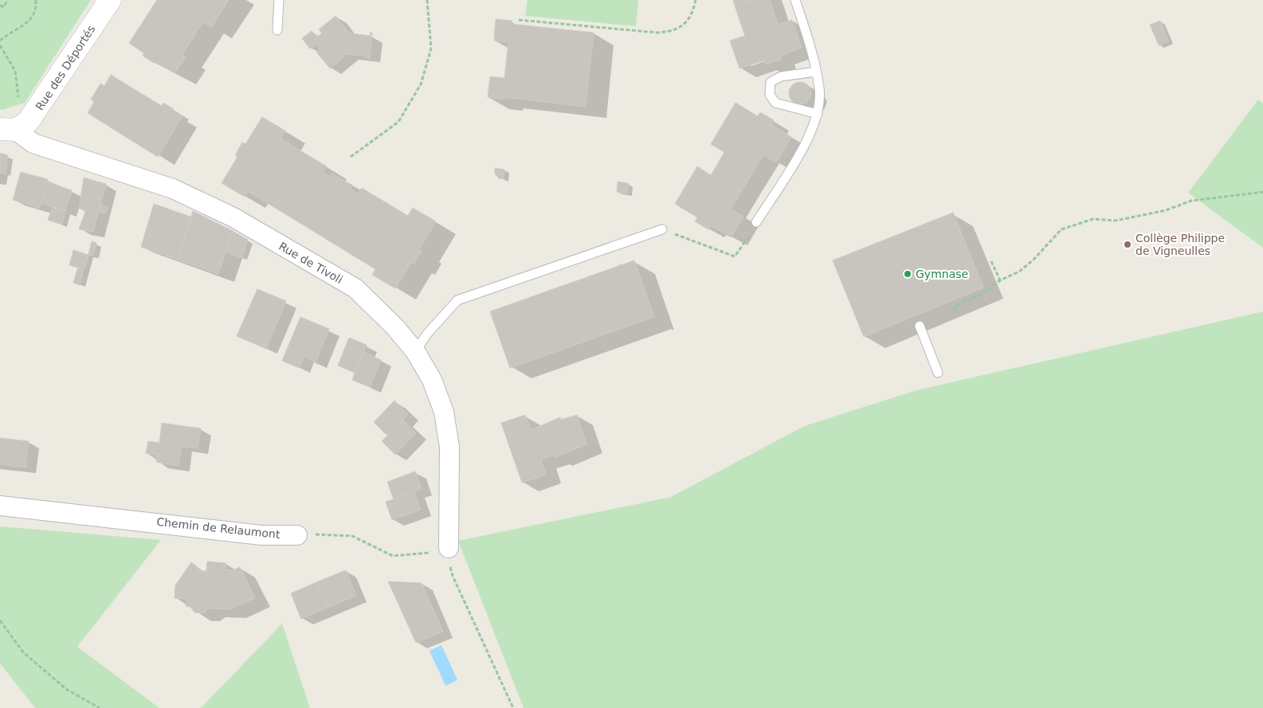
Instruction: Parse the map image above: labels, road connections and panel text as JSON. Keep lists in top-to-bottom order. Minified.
{"streets":{"street":["Rue des Déportés","Rue de Tivoli","Chemin de Relaumont"]},"crossings":[["Rue des Déportés","Rue de Tivoli"]],"places":["Collège Philippe de Vigneulles","Gymnase"]}
